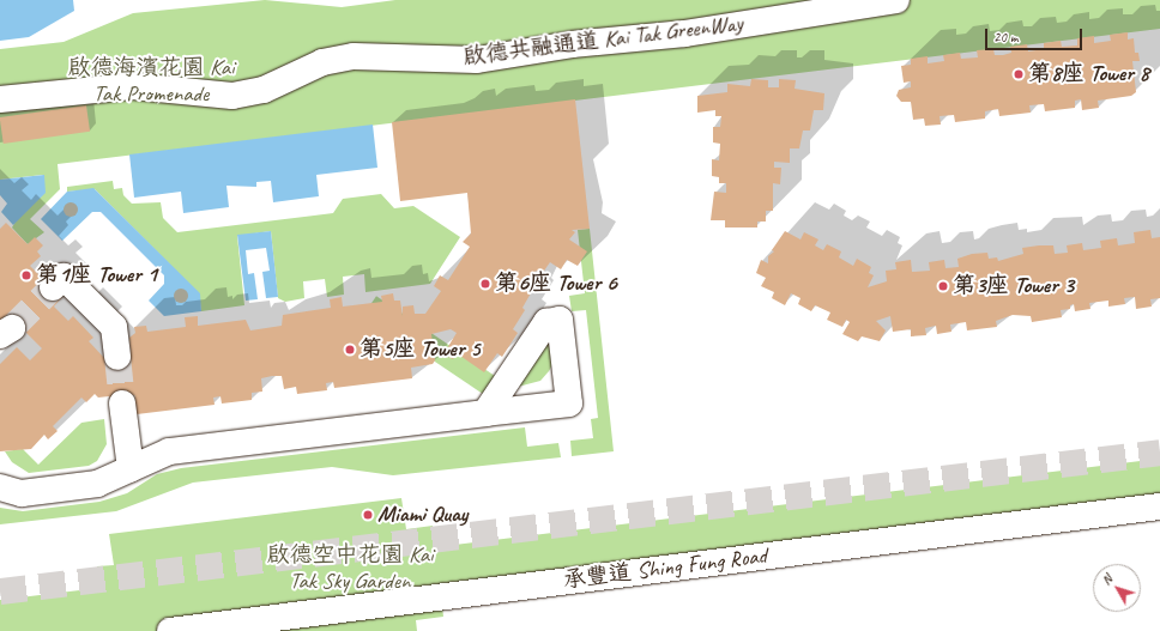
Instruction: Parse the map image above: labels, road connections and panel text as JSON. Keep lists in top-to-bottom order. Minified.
{"streets":{"street":["啟德共融通道 Kai Tak GreenWay","承豐道 Shing Fung Road"]},"parks":["啟德海濱花園 Kai Tak Promenade","啟德空中花園 Kai Tak Sky Garden"],"places":["第8座 Tower 8","第1座 Tower 1","第6座 Tower 6","第3座 Tower 3","第5座 Tower 5","Miami Quay"],"scale_bar":"20 m","north":"top left"}
